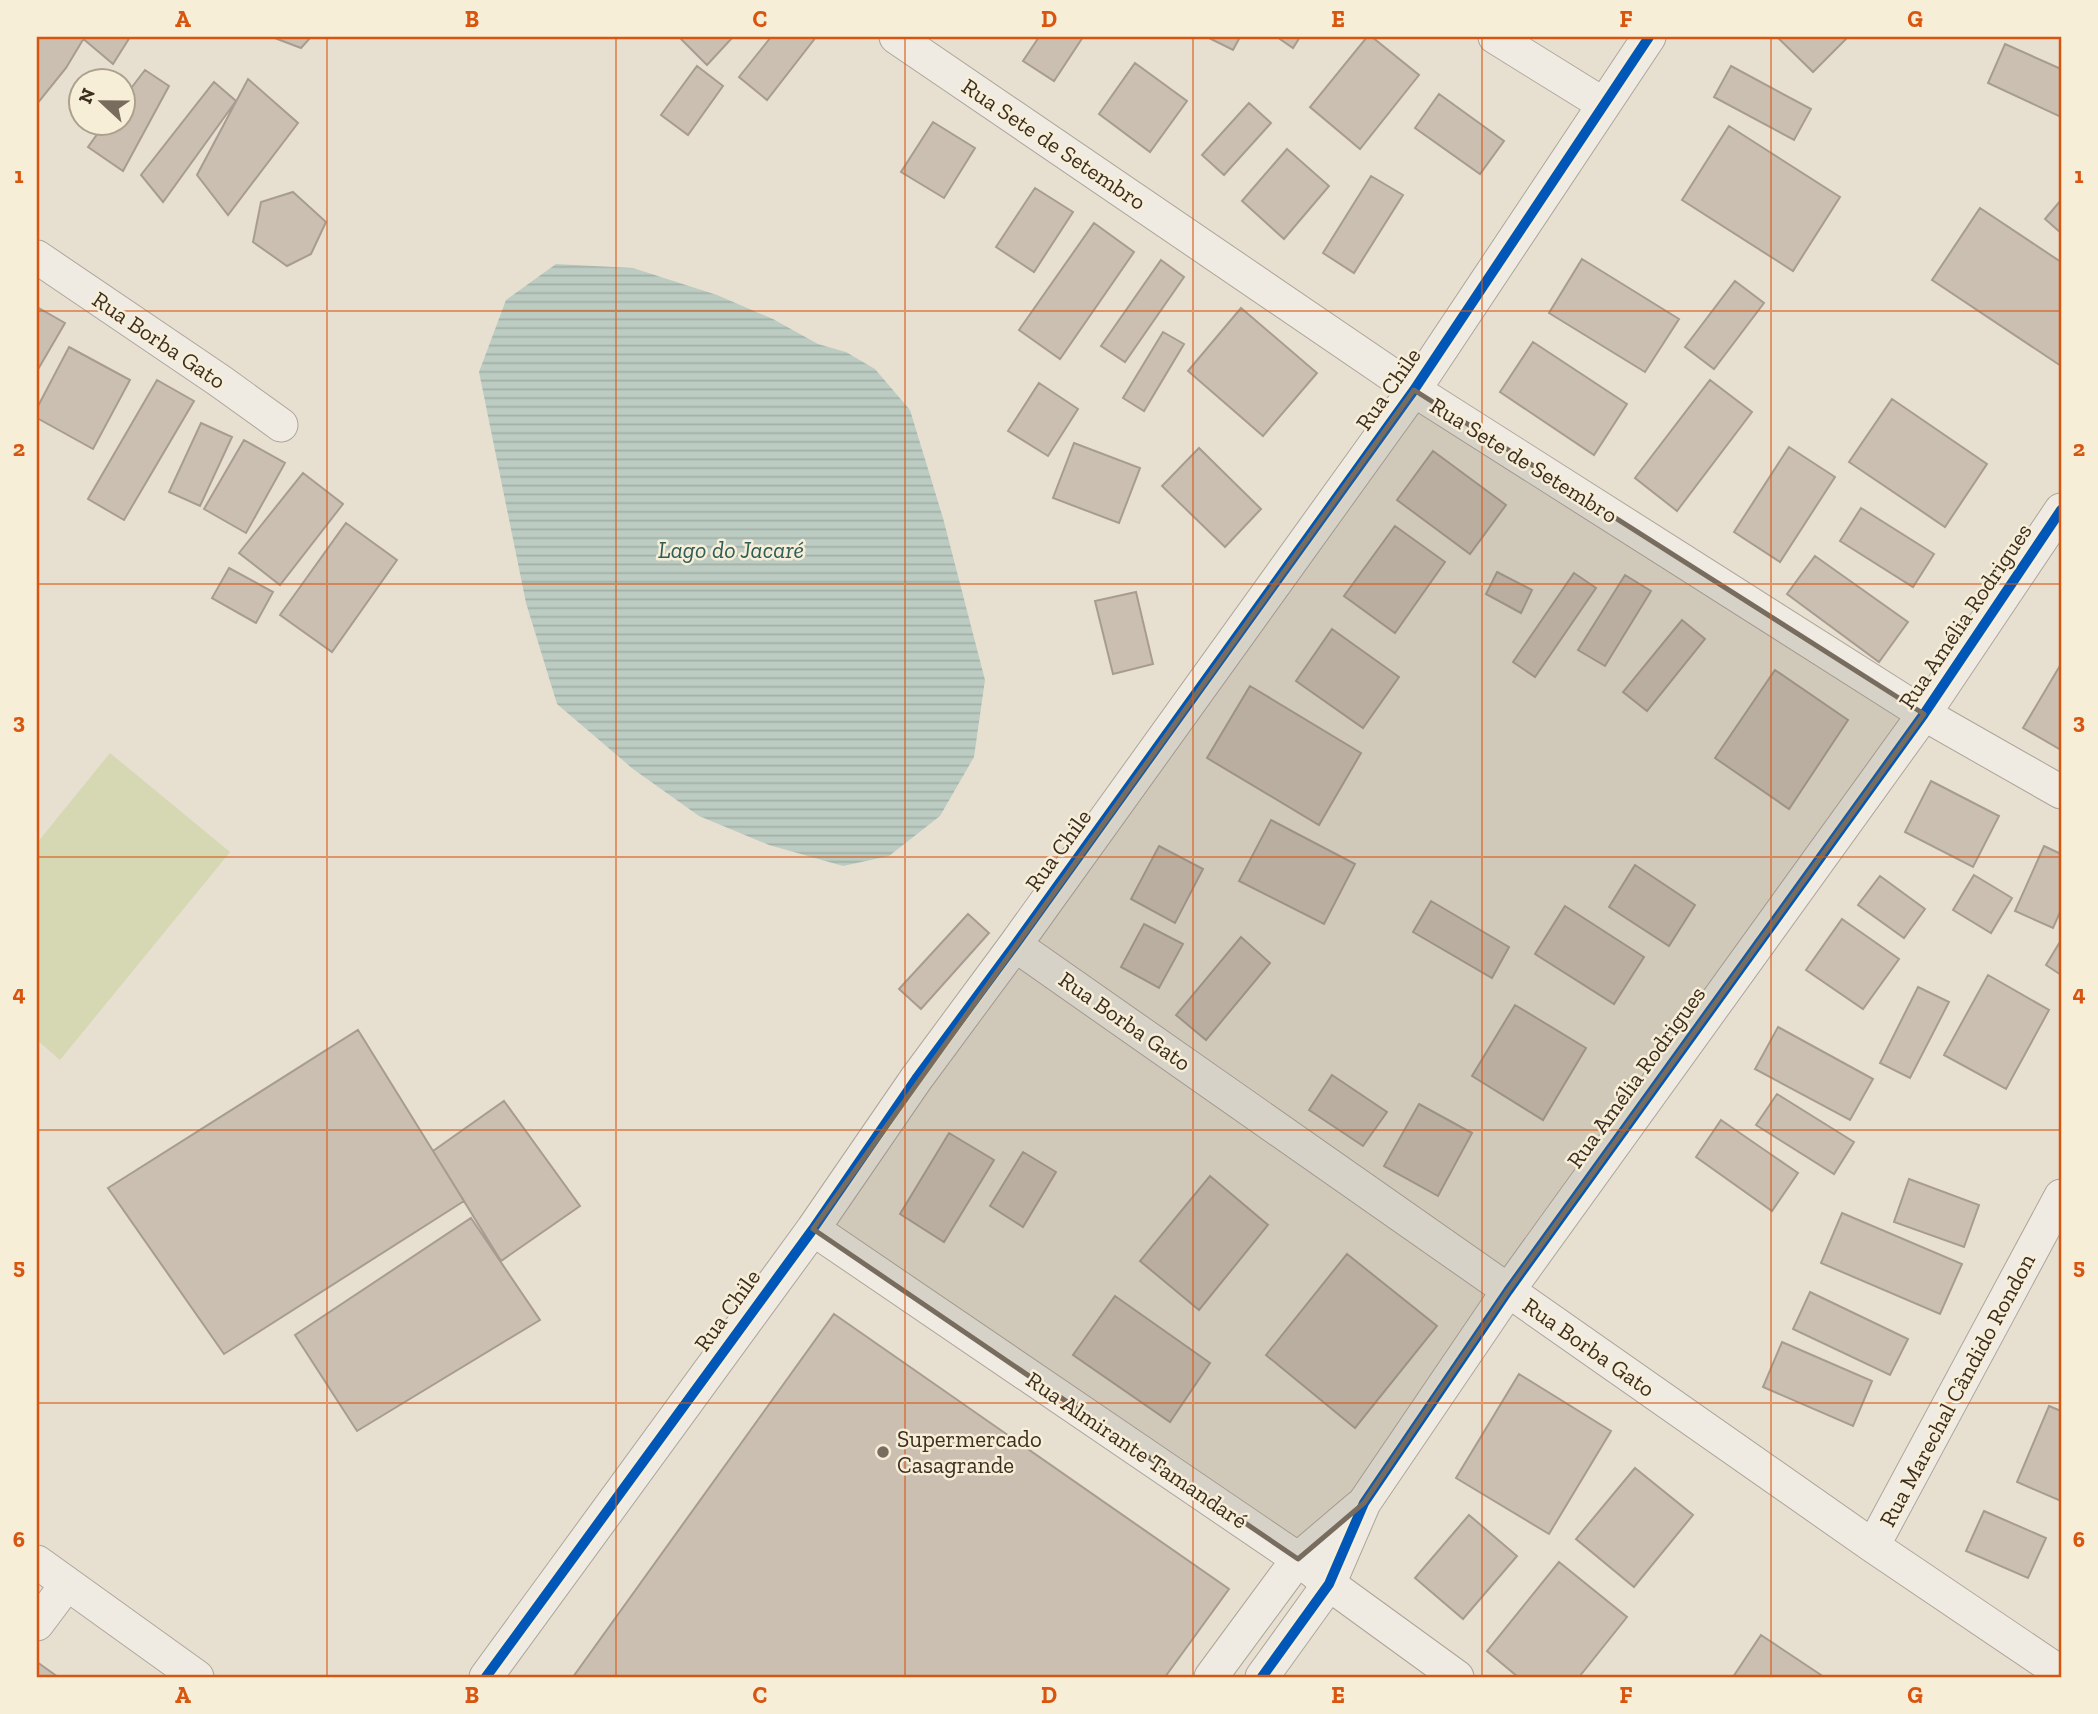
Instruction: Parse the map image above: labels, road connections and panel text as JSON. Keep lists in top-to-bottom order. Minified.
{"streets":{"street":["Rua Sete de Setembro","Rua Borba Gato","Rua Chile","Rua Amélia Rodrigues","Rua Marechal Cândido Rondon","Rua Almirante Tamandaré"]},"crossings":[["Rua Sete de Setembro","Rua Chile"],["Rua Sete de Setembro","Rua Amélia Rodrigues"],["Rua Borba Gato","Rua Chile"],["Rua Borba Gato","Rua Amélia Rodrigues"],["Rua Borba Gato","Rua Marechal Cândido Rondon"],["Rua Chile","Rua Almirante Tamandaré"],["Rua Amélia Rodrigues","Rua Almirante Tamandaré"]],"water":["Lago do Jacaré"],"places":["Supermercado Casagrande"],"north":"left","grid":{"columns":["A","B","C","D","E","F","G"],"rows":["1","2","3","4","5","6"]}}
